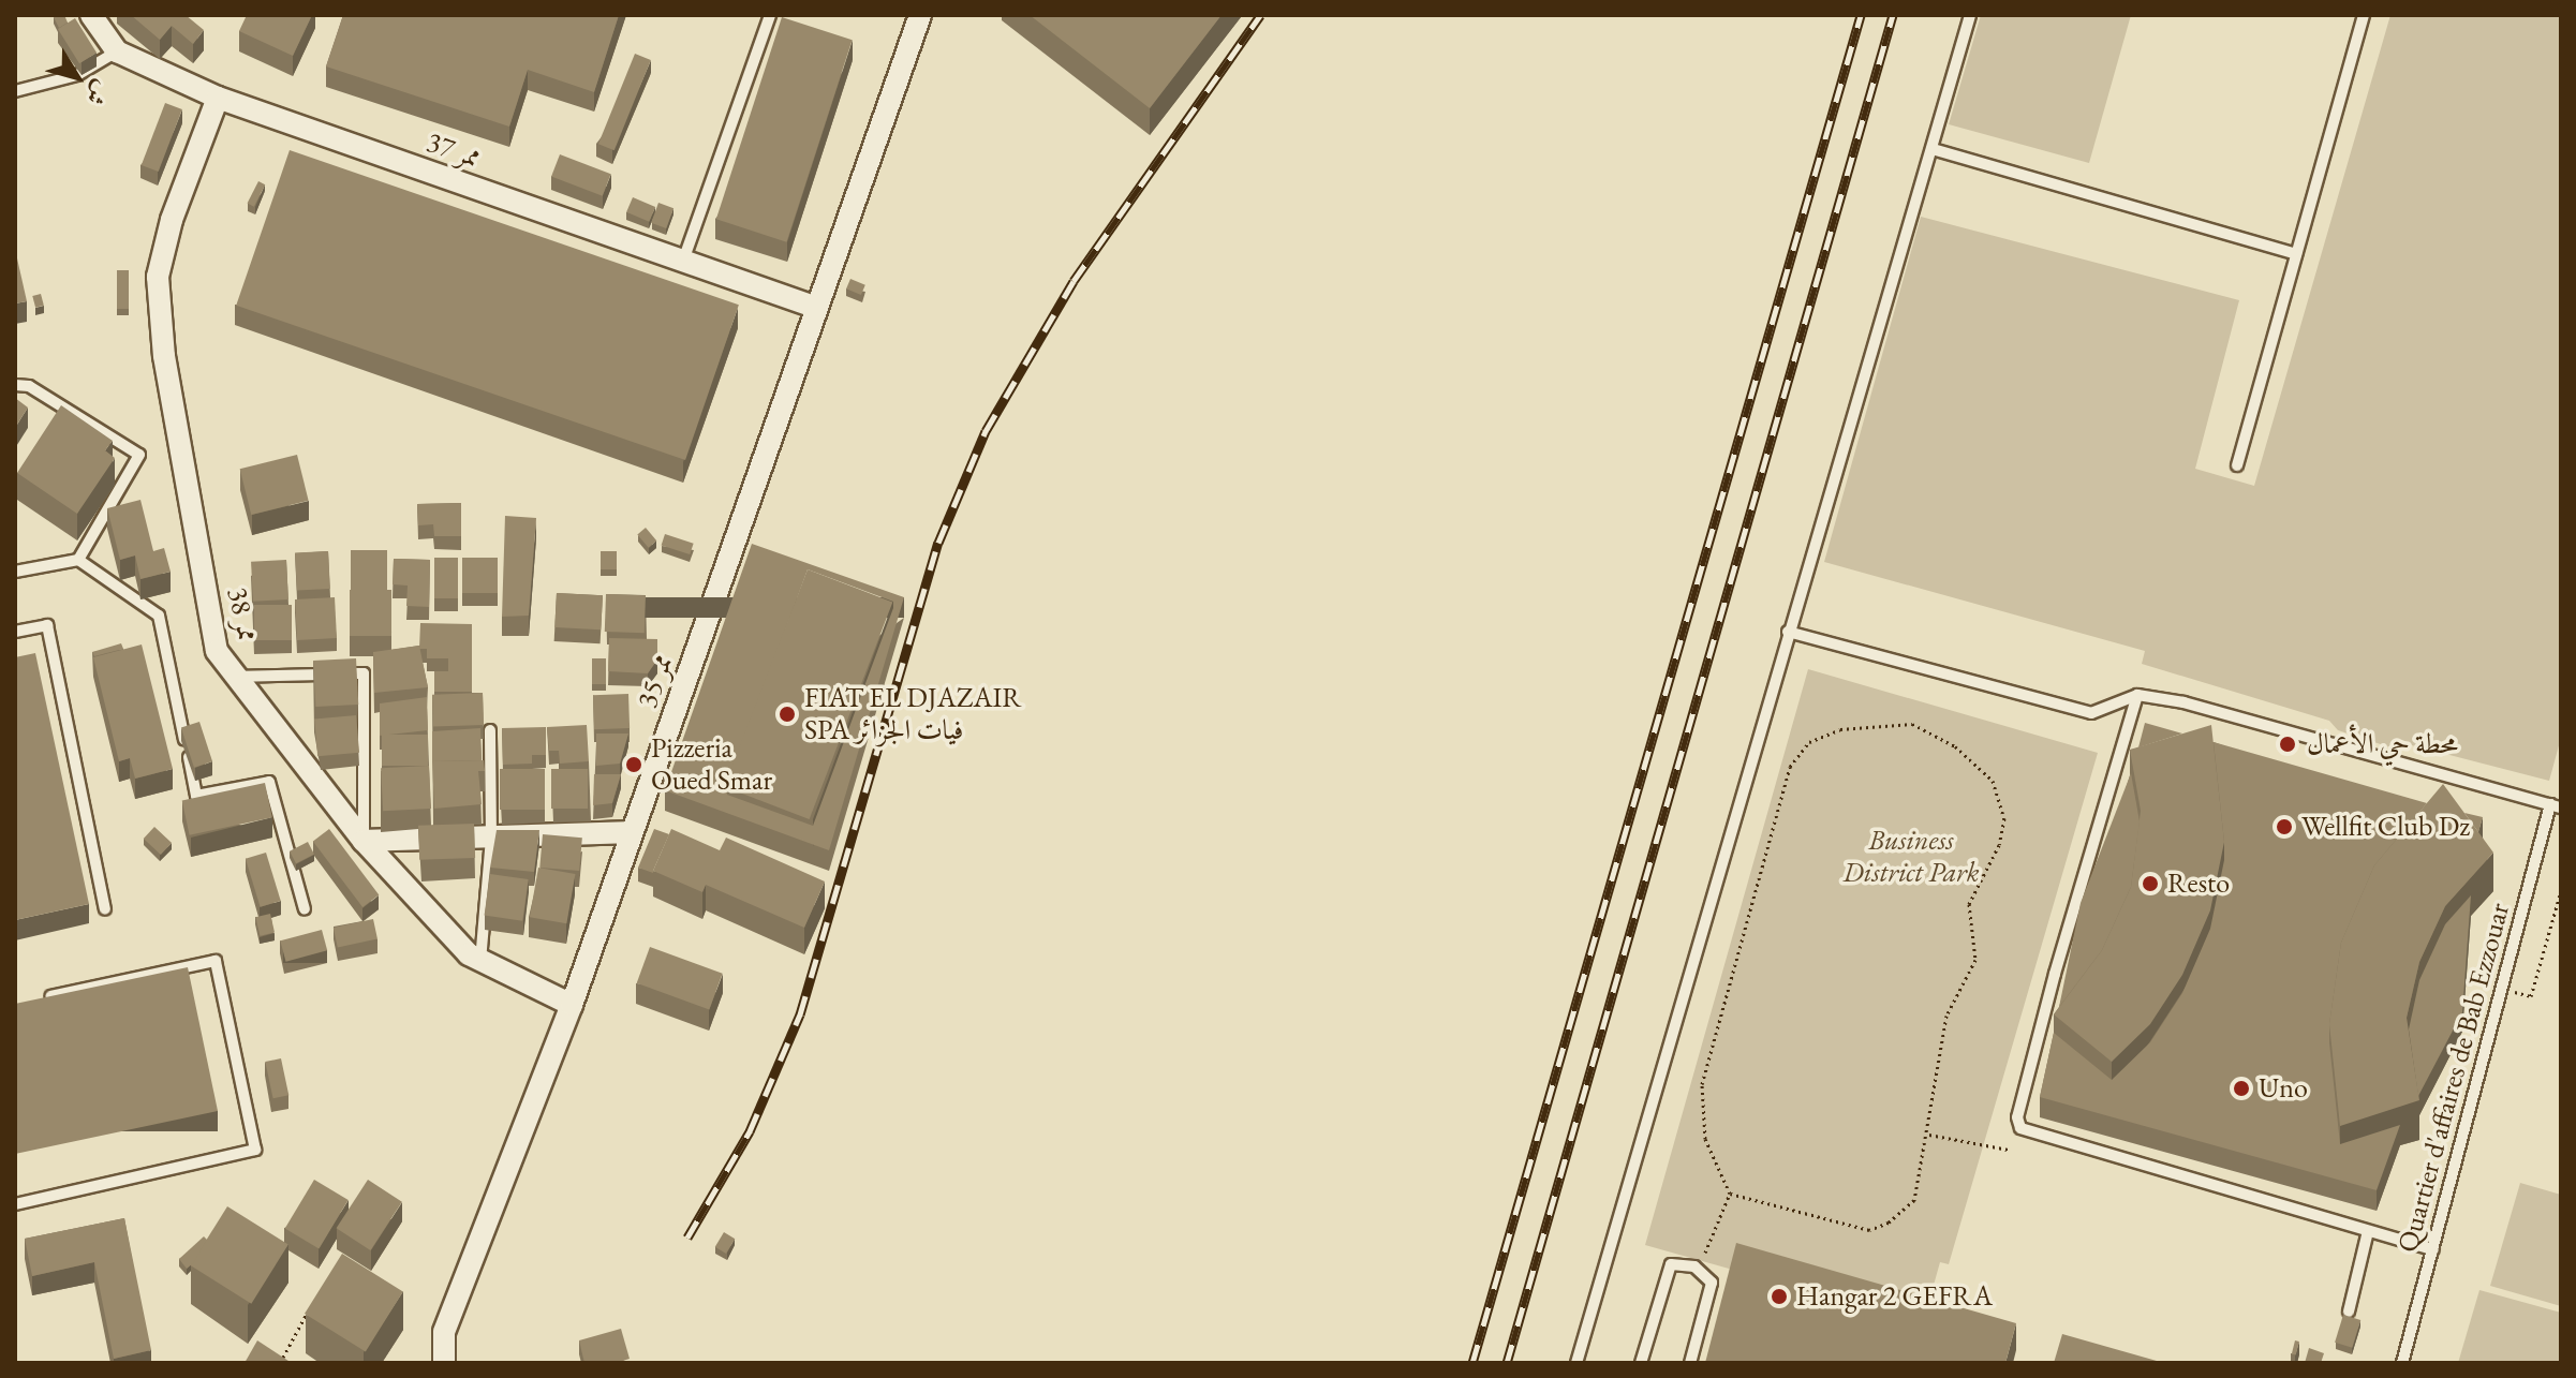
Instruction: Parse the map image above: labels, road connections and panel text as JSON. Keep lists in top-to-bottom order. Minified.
{"streets":{"street":["ممر 37","ممر 38","ممر 35"],"lane":["Quartier d'affaires de Bab Ezzouar"]},"crossings":[["ممر 37","ممر 38"],["ممر 37","ممر 35"],["ممر 38","ممر 35"]],"parks":["Business District Park"],"places":["FIAT EL DJAZAIR SPA فيات الجزائر","محطة حي الأعمال","Pizzeria Oued Smar","Wellfit Club Dz","Resto","Uno","Hangar 2 GEFRA"],"north":"bottom right"}
